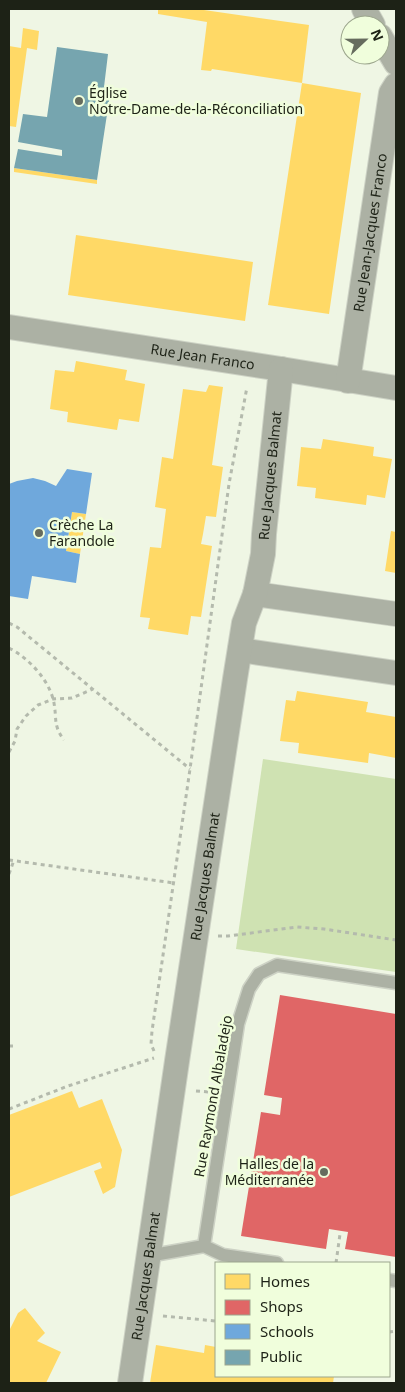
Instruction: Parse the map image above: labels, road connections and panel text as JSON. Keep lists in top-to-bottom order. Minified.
{"streets":{"street":["Rue Jean-Jacques Franco","Rue Jean Franco","Rue Jacques Balmat"],"lane":["Rue Raymond Albaladejo"]},"crossings":[["Rue Jean-Jacques Franco","Rue Jean Franco"],["Rue Jean Franco","Rue Jacques Balmat"]],"places":["Église Notre-Dame-de-la-Réconciliation","Crèche La Farandole","Halles de la Méditerranée"],"legend":["Homes","Shops","Schools","Public"],"north":"right"}
